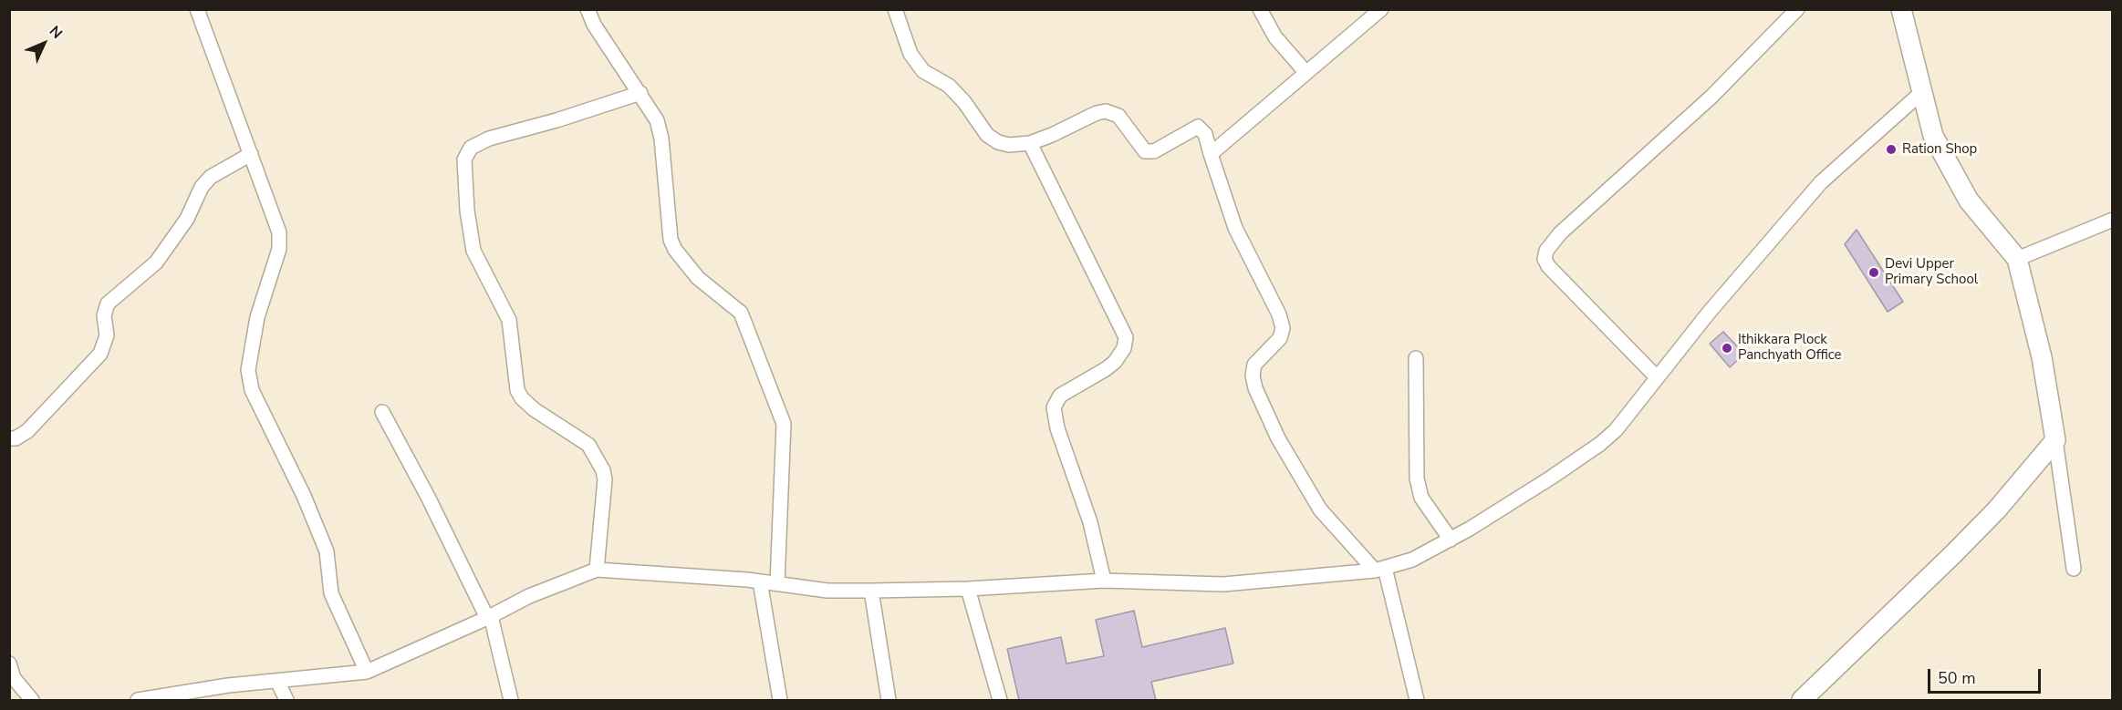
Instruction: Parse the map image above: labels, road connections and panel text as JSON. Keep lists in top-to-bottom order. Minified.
{"places":["Ration Shop","Devi Upper Primary School","Ithikkara Plock Panchyath Office"],"scale_bar":"50 m","north":"top right"}
